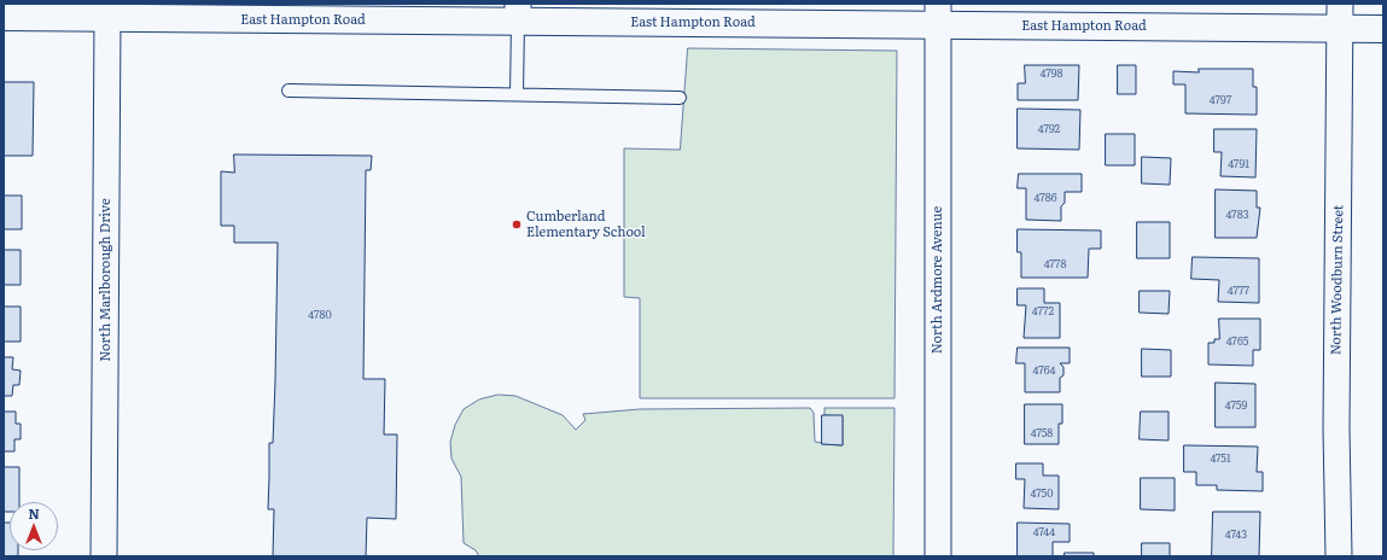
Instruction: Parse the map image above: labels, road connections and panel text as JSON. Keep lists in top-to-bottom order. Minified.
{"streets":{"main road":["East Hampton Road"],"street":["North Marlborough Drive","North Ardmore Avenue","North Woodburn Street"]},"crossings":[["East Hampton Road","North Marlborough Drive"],["East Hampton Road","North Ardmore Avenue"],["East Hampton Road","North Woodburn Street"]],"places":["Cumberland Elementary School"],"house_numbers":["4798","4797","4792","4791","4786","4783","4778","4777","4772","4780","4765","4764","4759","4758","4751","4750","4744","4743"],"north":"top"}
